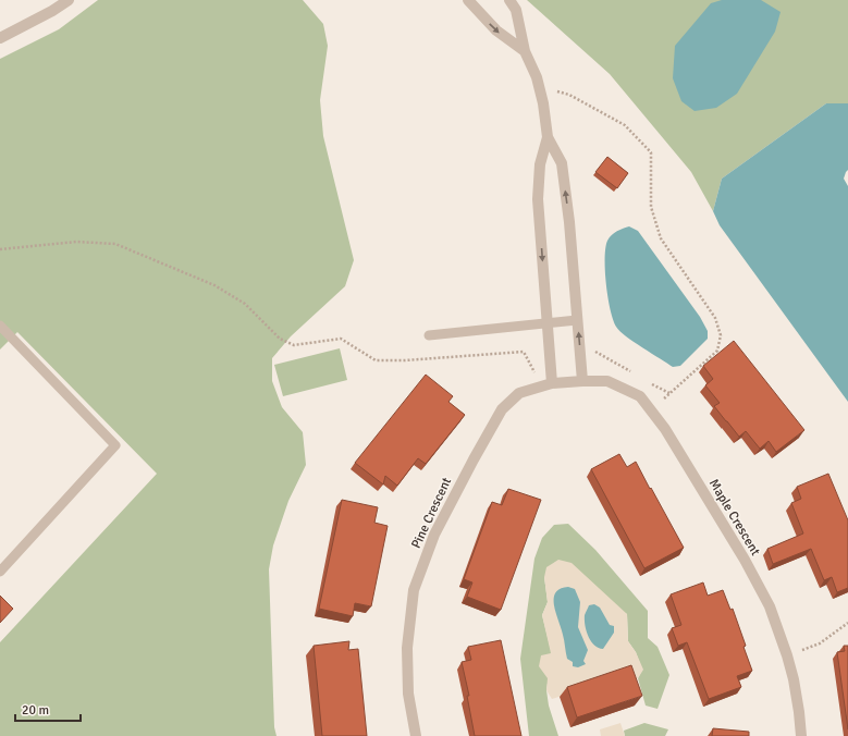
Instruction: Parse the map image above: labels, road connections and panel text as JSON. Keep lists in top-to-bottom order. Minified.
{"streets":{"street":["Pine Crescent","Maple Crescent"]},"crossings":[["Pine Crescent","Maple Crescent"]],"scale_bar":"20 m"}
